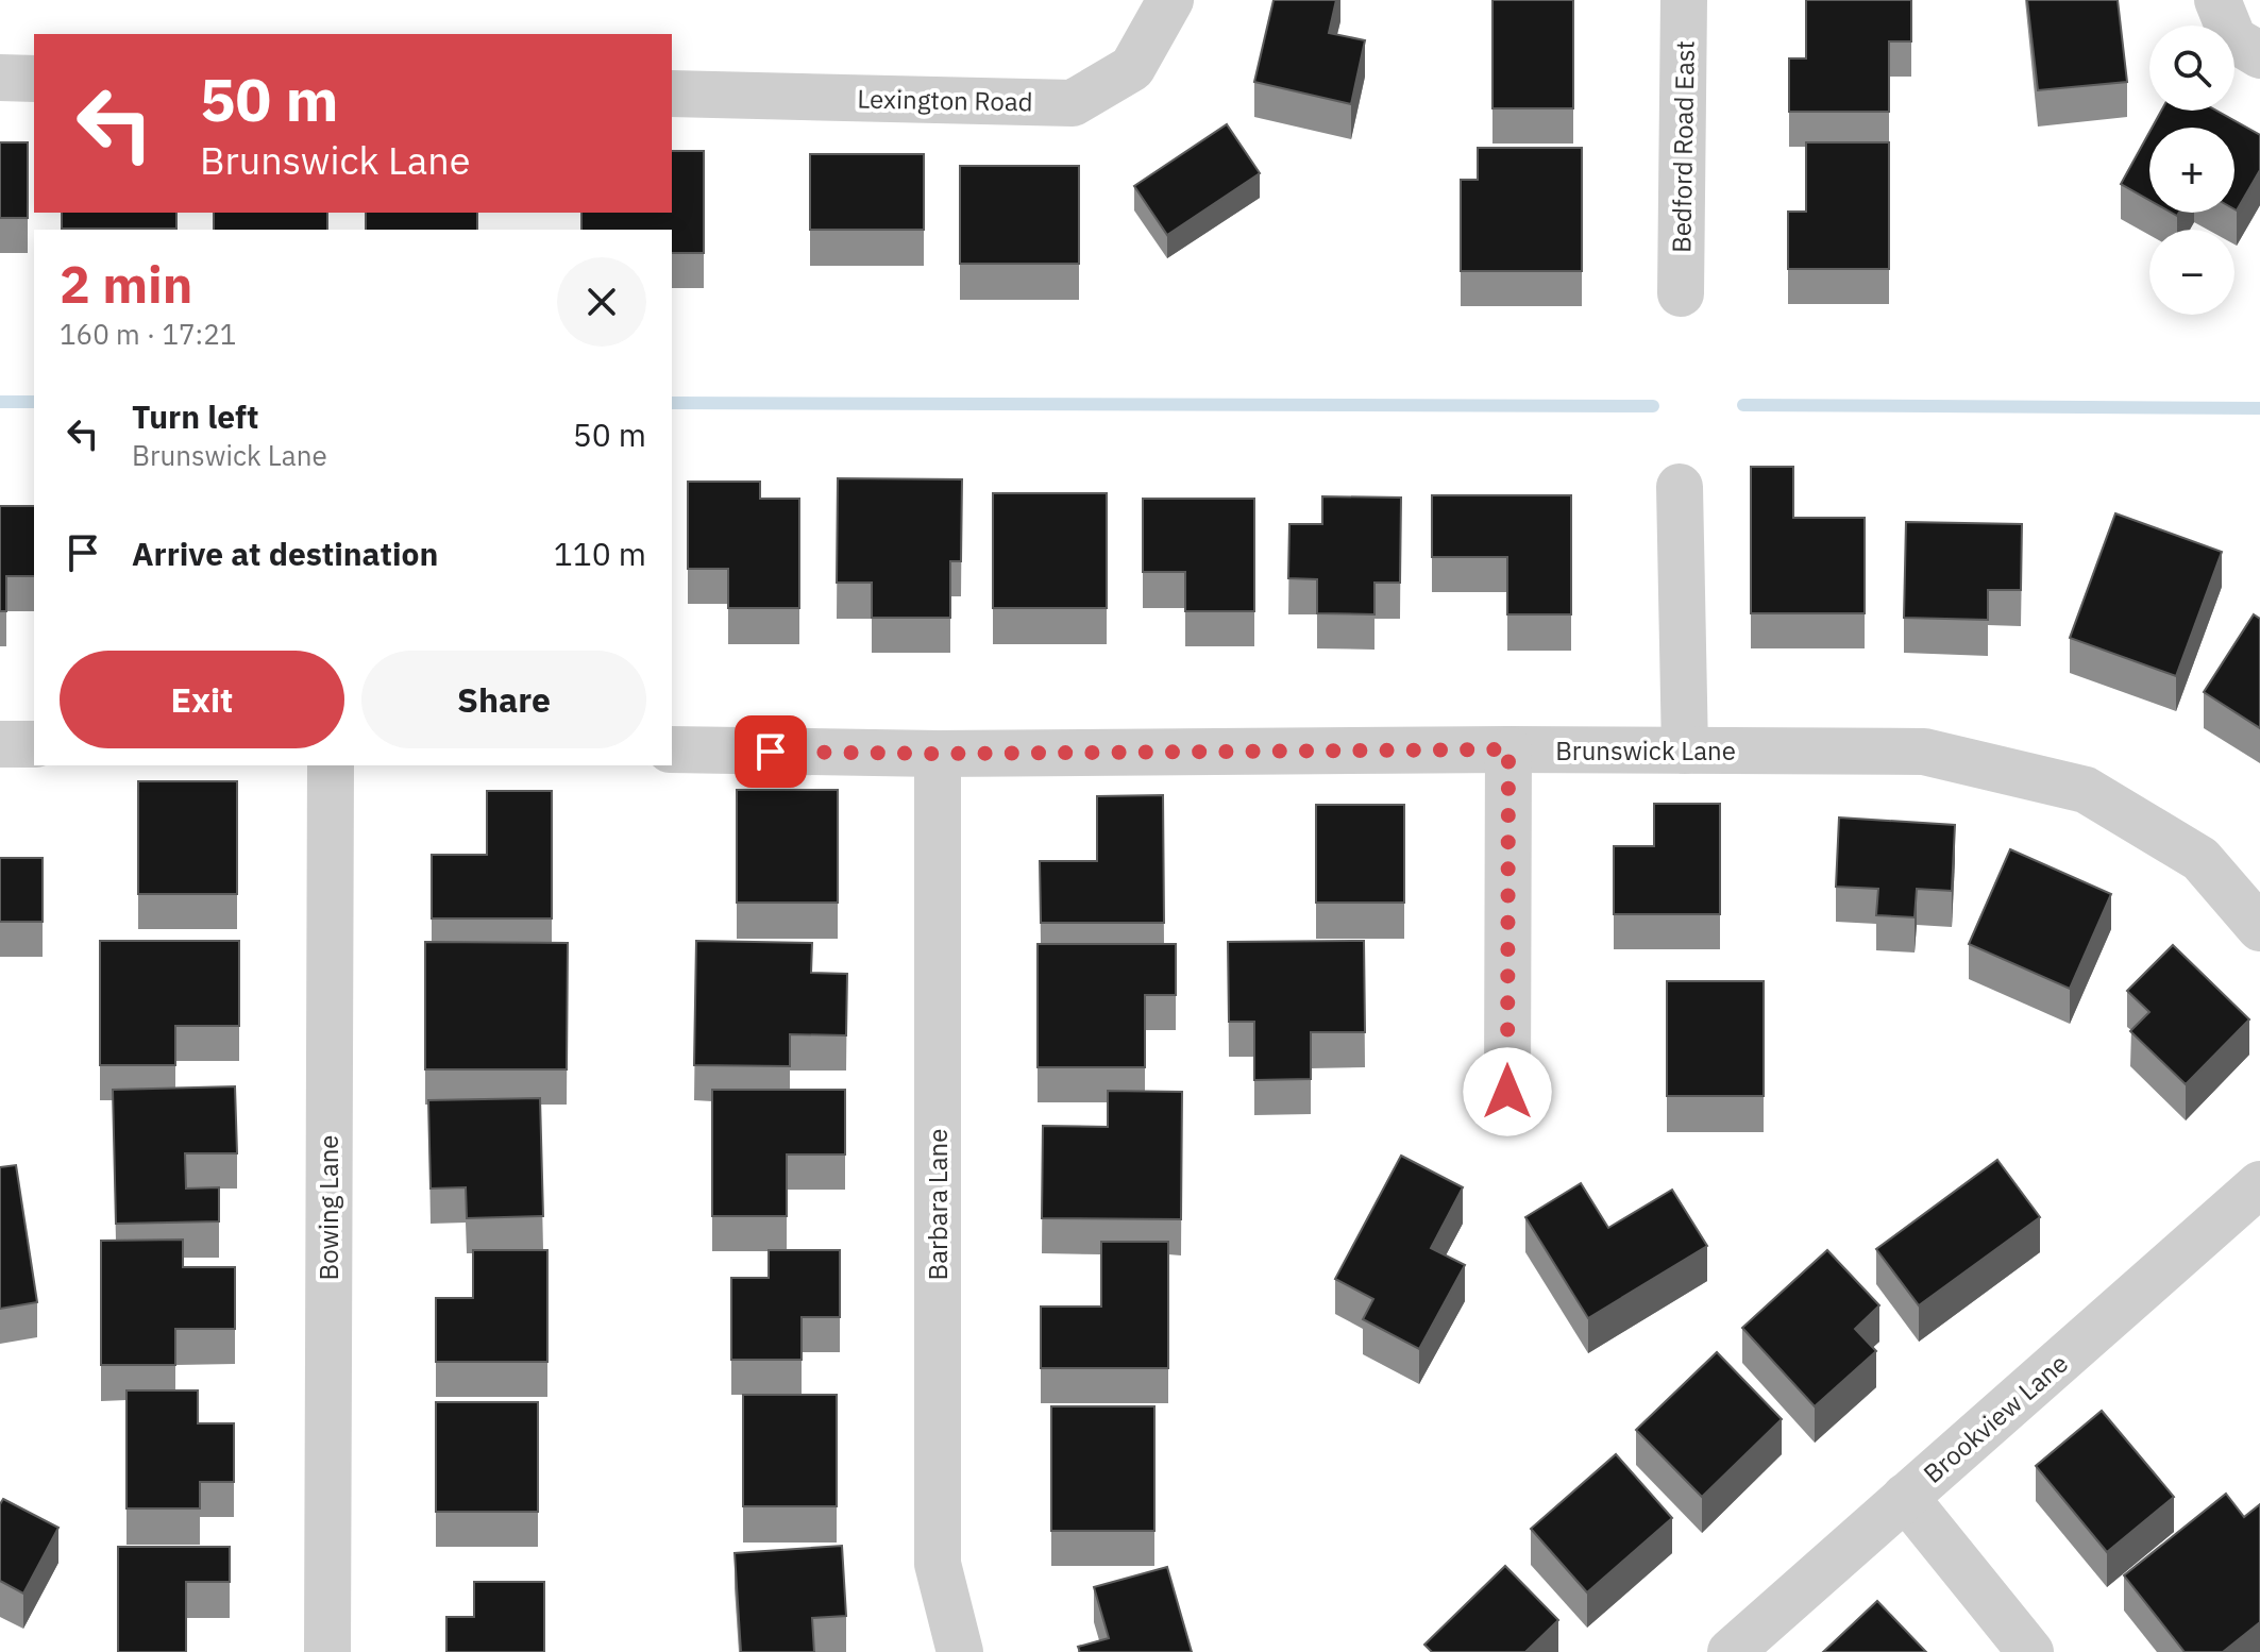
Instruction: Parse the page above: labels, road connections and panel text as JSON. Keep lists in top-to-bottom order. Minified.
{"streets":{"street":["Lexington Road","Bedford Road East","Brunswick Lane","Barbara Lane","Bowing Lane","Brookview Lane"]},"crossings":[["Brunswick Lane","Barbara Lane"]],"page":{"map_buttons":["+","−"],"turn":["50 m","Brunswick Lane"],"heading":["2 min","160 m · 17:21"],"list":[{"name":"Turn left","note":"Brunswick Lane","value":"50 m"},{"name":"Arrive at destination","value":"110 m"}],"buttons":["Exit","Share"]}}
